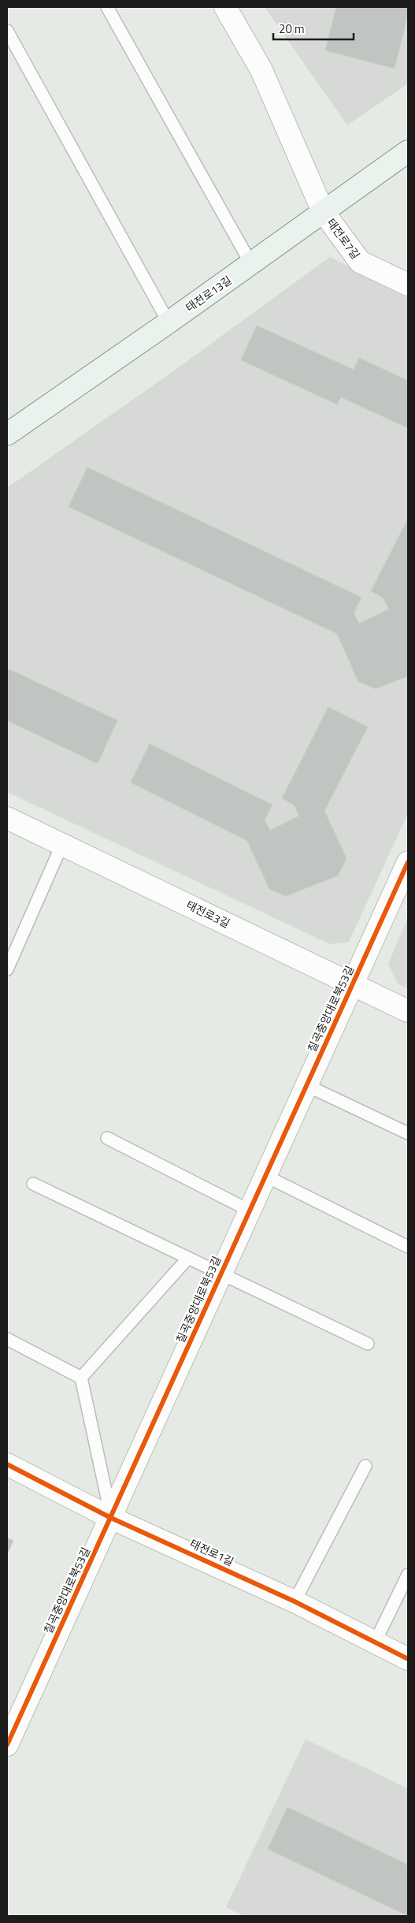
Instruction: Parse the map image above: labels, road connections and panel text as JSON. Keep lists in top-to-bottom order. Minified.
{"streets":{"main road":["태전로13길"],"street":["태전로7길","태전로3길","칠곡중앙대로북53길","태전로1길"]},"crossings":[["태전로7길","태전로13길"],["태전로3길","칠곡중앙대로북53길"],["칠곡중앙대로북53길","태전로1길"]],"scale_bar":"20 m"}
